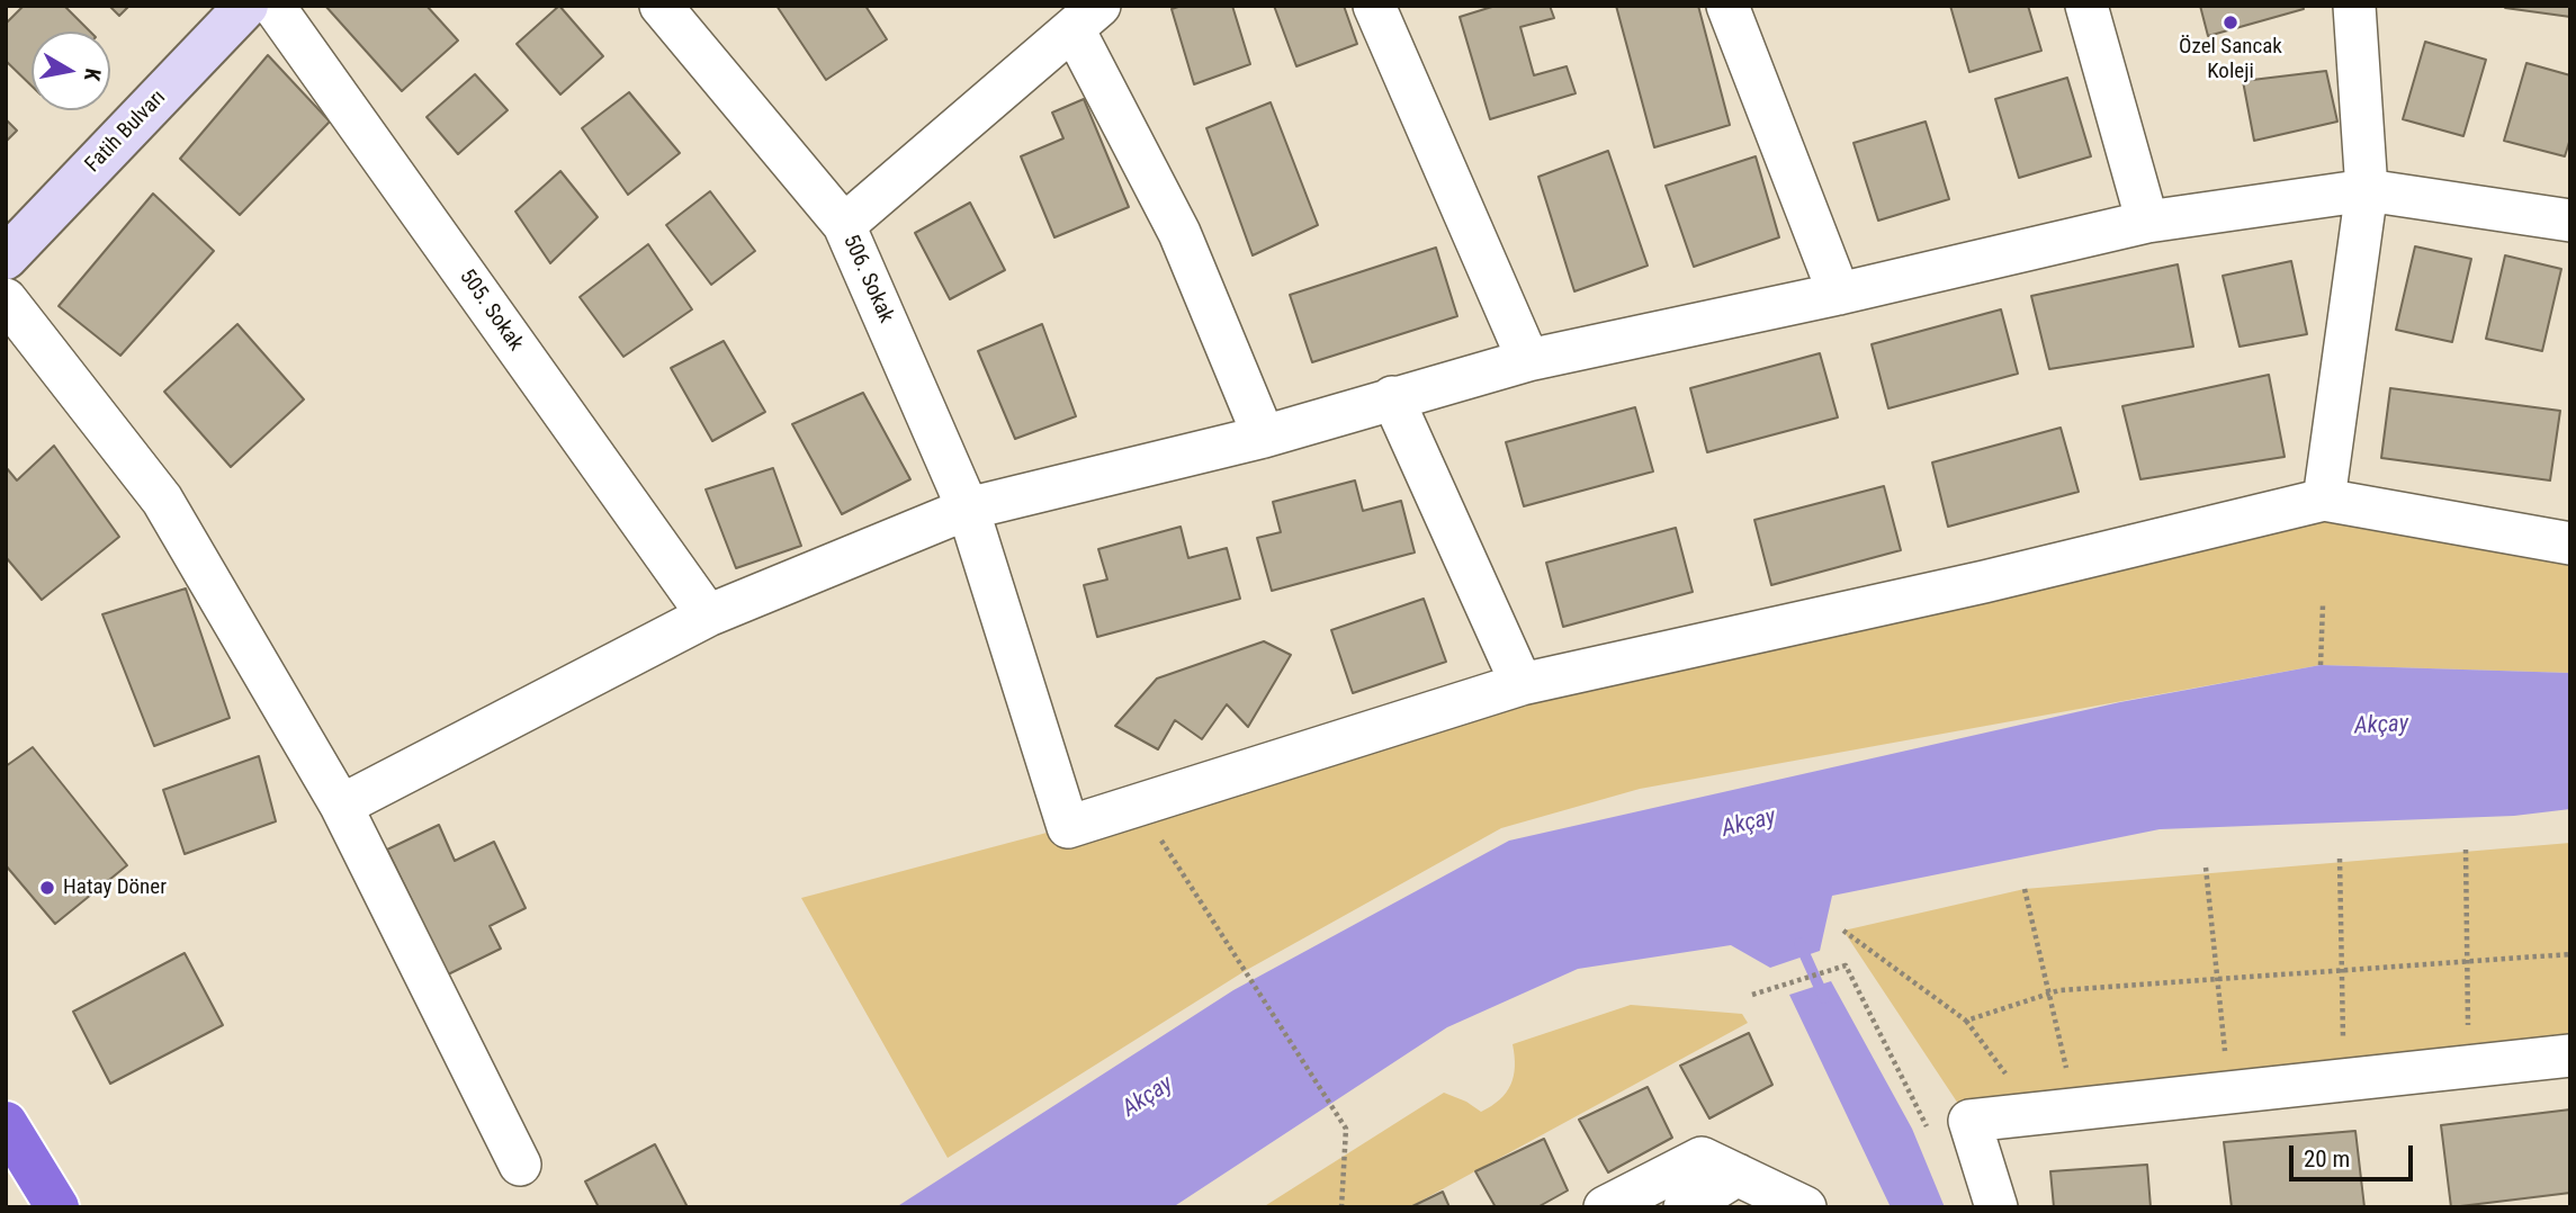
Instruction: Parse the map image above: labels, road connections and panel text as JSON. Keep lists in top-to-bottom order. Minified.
{"streets":{"street":["Fatih Bulvarı","506. Sokak","505. Sokak"]},"water":["Akçay"],"places":["Özel Sancak Koleji","Hatay Döner"],"scale_bar":"20 m","north":"right"}
